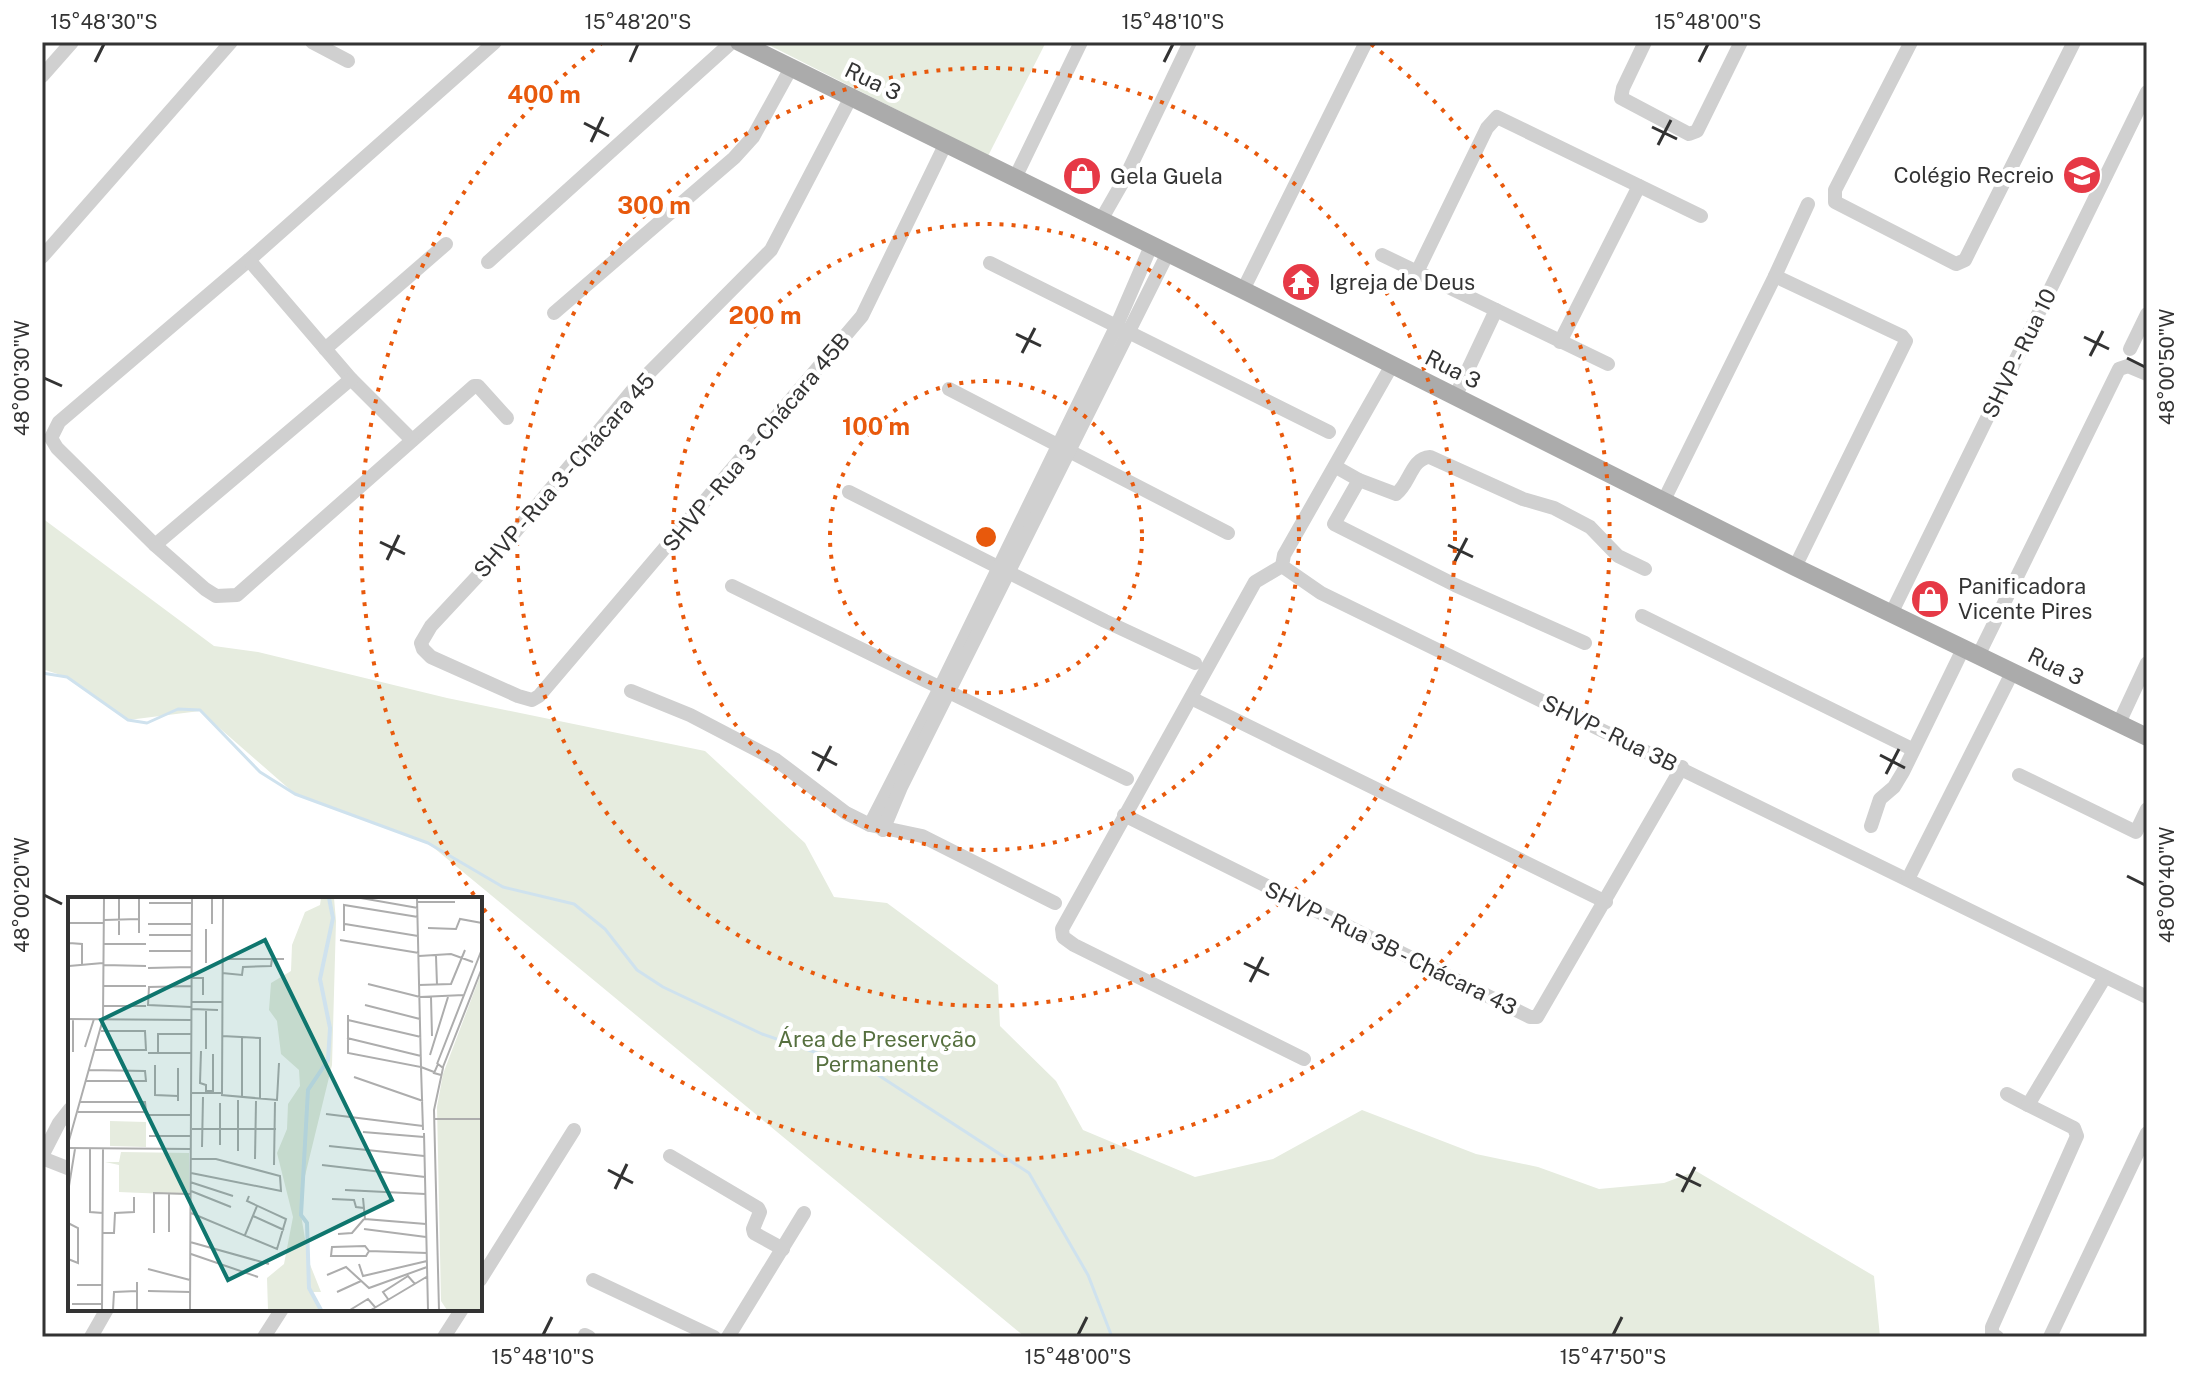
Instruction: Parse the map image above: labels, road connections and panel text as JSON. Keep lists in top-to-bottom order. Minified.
{"streets":{"main road":["Rua 3"],"street":["SHVP - Rua 10","SHVP - Rua 3 - Chácara 45B","SHVP - Rua 3 - Chácara 45","SHVP - Rua 3B","SHVP - Rua 3B - Chácara 43"]},"crossings":[["Rua 3","SHVP - Rua 10"],["Rua 3","SHVP - Rua 3 - Chácara 45B"],["Rua 3","SHVP - Rua 3 - Chácara 45"],["SHVP - Rua 3 - Chácara 45B","SHVP - Rua 3 - Chácara 45"],["SHVP - Rua 3B","SHVP - Rua 3B - Chácara 43"]],"parks":["Área de Preservção Permanente"],"places":{"school or university":["Colégio Recreio"],"shop":["Gela Guela","Panificadora Vicente Pires"],"temple":["Igreja de Deus"]},"coordinates":["15°48'30\"S","15°48'20\"S","15°48'10\"S","15°48'00\"S","48°00'50\"W","48°00'30\"W","48°00'40\"W","48°00'20\"W","15°47'50\"S"],"rings":["400 m","300 m","200 m","100 m"]}
